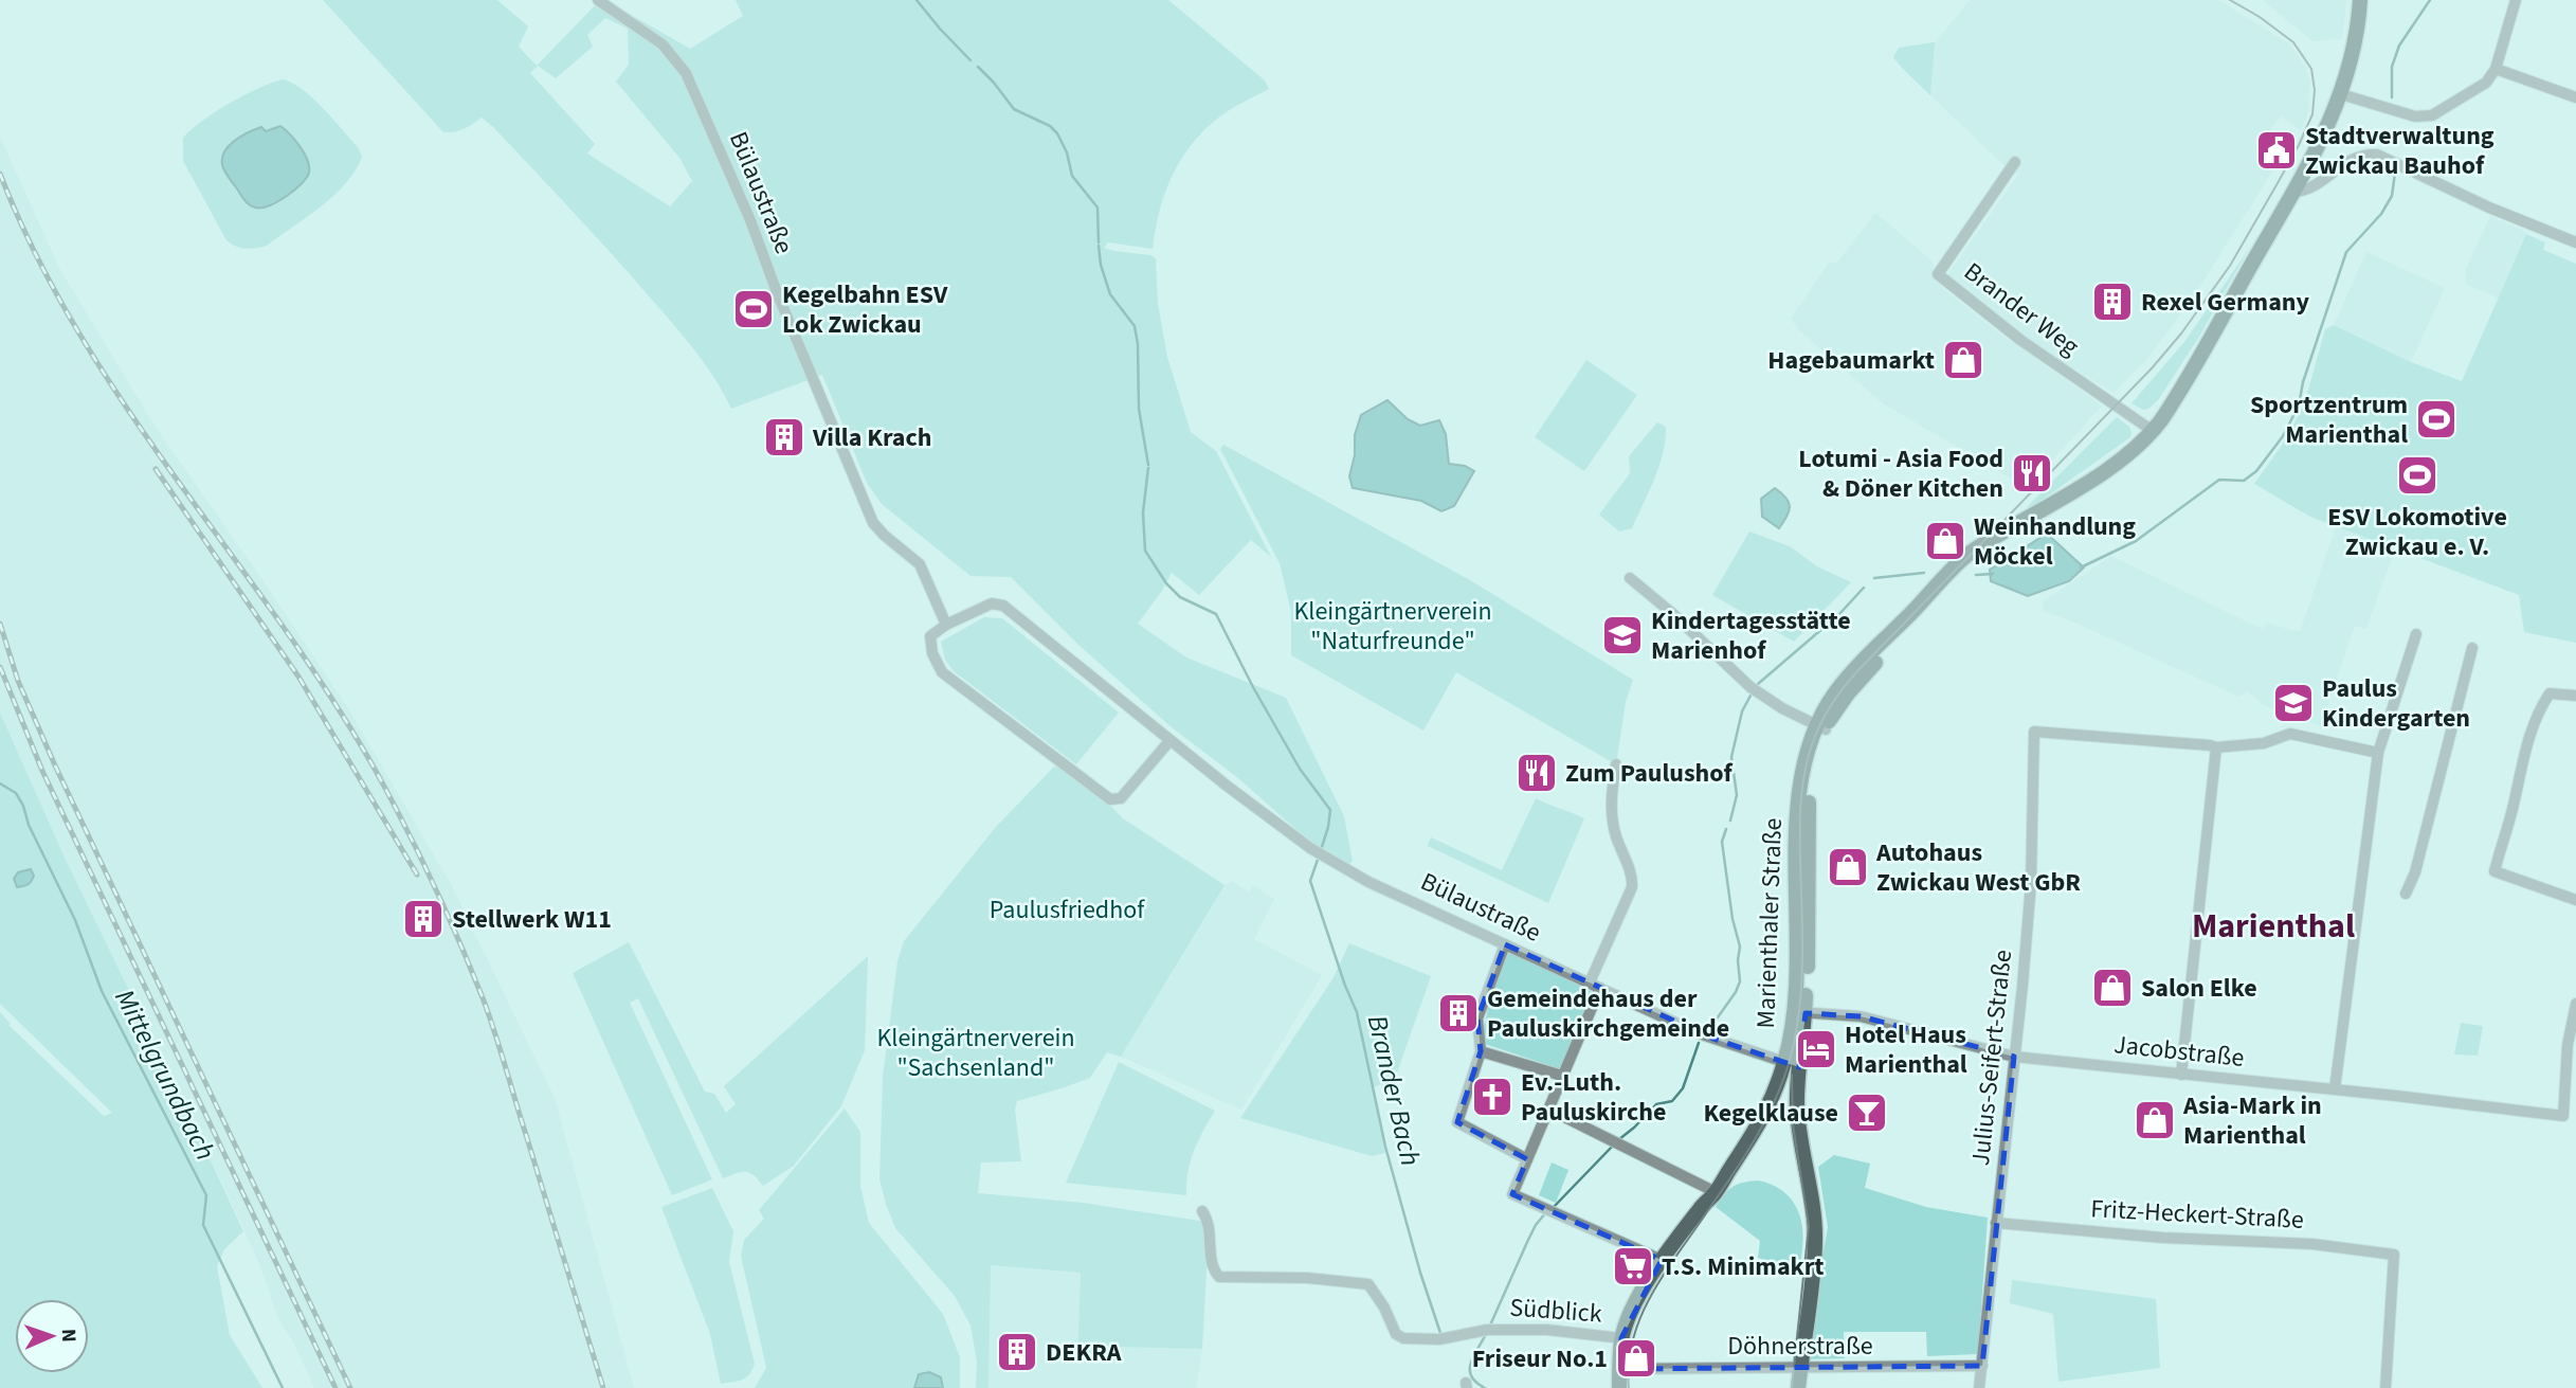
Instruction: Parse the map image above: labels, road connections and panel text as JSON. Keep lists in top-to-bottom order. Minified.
{"streets":{"main road":["Marienthaler Straße"],"street":["Bülaustraße","Brander Weg","Jacobstraße","Julius-Seifert-Straße","Fritz-Heckert-Straße","Südblick","Döhnerstraße"]},"crossings":[["Bülaustraße","Marienthaler Straße"],["Brander Weg","Marienthaler Straße"],["Marienthaler Straße","Jacobstraße"],["Marienthaler Straße","Südblick"],["Marienthaler Straße","Döhnerstraße"],["Jacobstraße","Julius-Seifert-Straße"],["Julius-Seifert-Straße","Fritz-Heckert-Straße"],["Julius-Seifert-Straße","Döhnerstraße"]],"districts":["Marienthal"],"water":["Mittelgrundbach","Brander Bach"],"parks":["Kleingärtnerverein \"Naturfreunde\"","Paulusfriedhof","Kleingärtnerverein \"Sachsenland\""],"places":{"public building":["Stadtverwaltung Zwickau Bauhof"],"building":["Rexel Germany","Villa Krach","Stellwerk W11","Gemeindehaus der Pauluskirchgemeinde","DEKRA"],"sports":["Kegelbahn ESV Lok Zwickau","Sportzentrum Marienthal","ESV Lokomotive Zwickau e. V."],"shop":["Hagebaumarkt","Weinhandlung Möckel","Autohaus Zwickau West GbR","Salon Elke","Asia-Mark in Marienthal","Friseur No.1"],"restaurant":["Lotumi - Asia Food & Döner Kitchen","Zum Paulushof"],"school or university":["Kindertagesstätte Marienhof","Paulus Kindergarten"],"hotel":["Hotel Haus Marienthal"],"church":["Ev.-Luth. Pauluskirche"],"bar":["Kegelklause"],"supermarket":["T.S. Minimakrt"]},"north":"right"}
